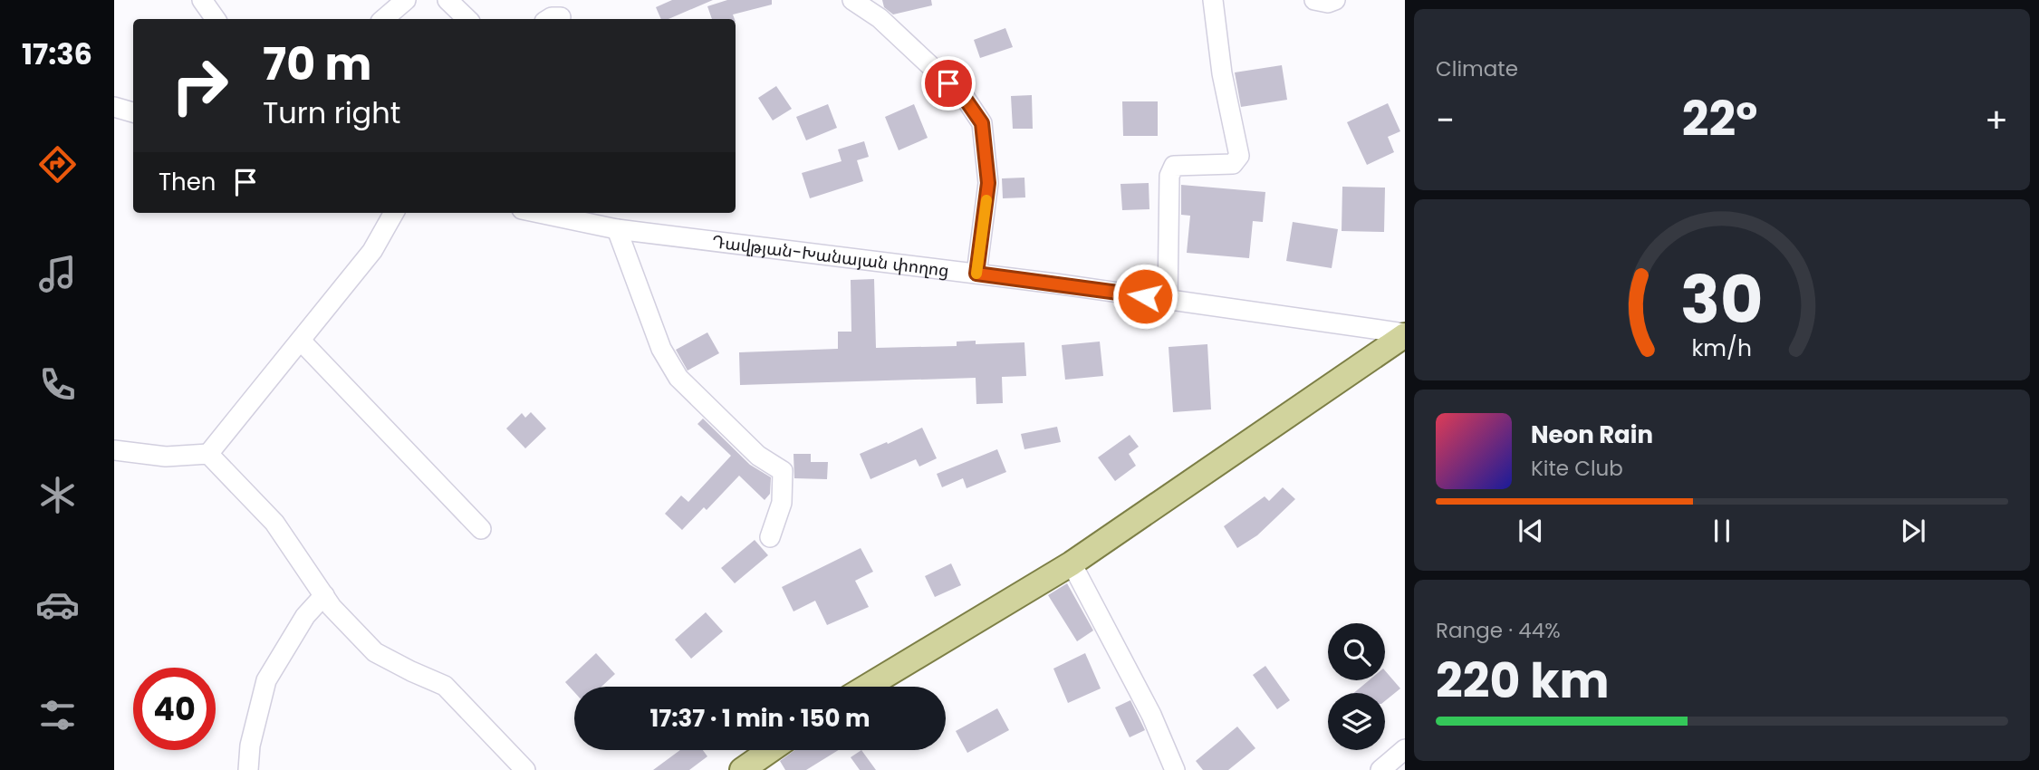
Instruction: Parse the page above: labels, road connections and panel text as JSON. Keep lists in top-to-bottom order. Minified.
{"streets":{"street":["Դավթյան-Խանայան փողոց"]},"page":{"tabs":"17:36","tile":["Climate",["Range · 44%","220 km"]],"turn":["70 m","Turn right"],"heat":["−","22°","+"],"then":"Then","song":["Neon Rain","Kite Club"],"limit":"40","trip":"17:37 · 1 min · 150 m","gauge":["30","km/h"]}}
